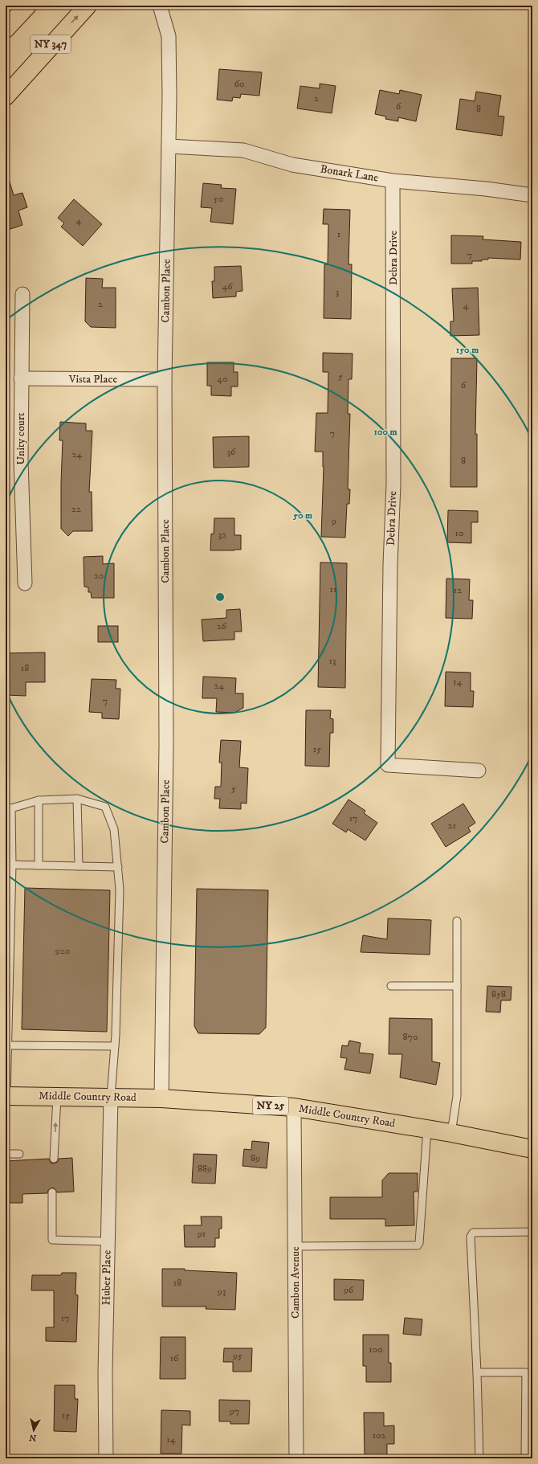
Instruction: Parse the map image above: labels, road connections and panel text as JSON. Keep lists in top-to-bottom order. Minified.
{"streets":{"main road":["NY 347","Middle Country Road","NY 25"],"street":["Bonark Lane","Debra Drive","Cambon Place","Vista Place","Unity court","Huber Place","Cambon Avenue"]},"crossings":[["Bonark Lane","Debra Drive"],["Bonark Lane","Cambon Place"],["Cambon Place","Vista Place"],["Cambon Place","Middle Country Road"],["Vista Place","Unity court"],["Middle Country Road","Huber Place"],["Middle Country Road","Cambon Avenue"]],"house_numbers":["60","2","6","8","50","4","1","7","46","3","2","4","5","40","6","7","36","24","8","22","9","10","32","20","11","12","26","13","18","14","24","7","15","5","17","21","920","858","870","89","889","91","18","96","93","17","100","95","16","97","15","102","14"],"north":"bottom","rings":["150 m","100 m","50 m"]}
